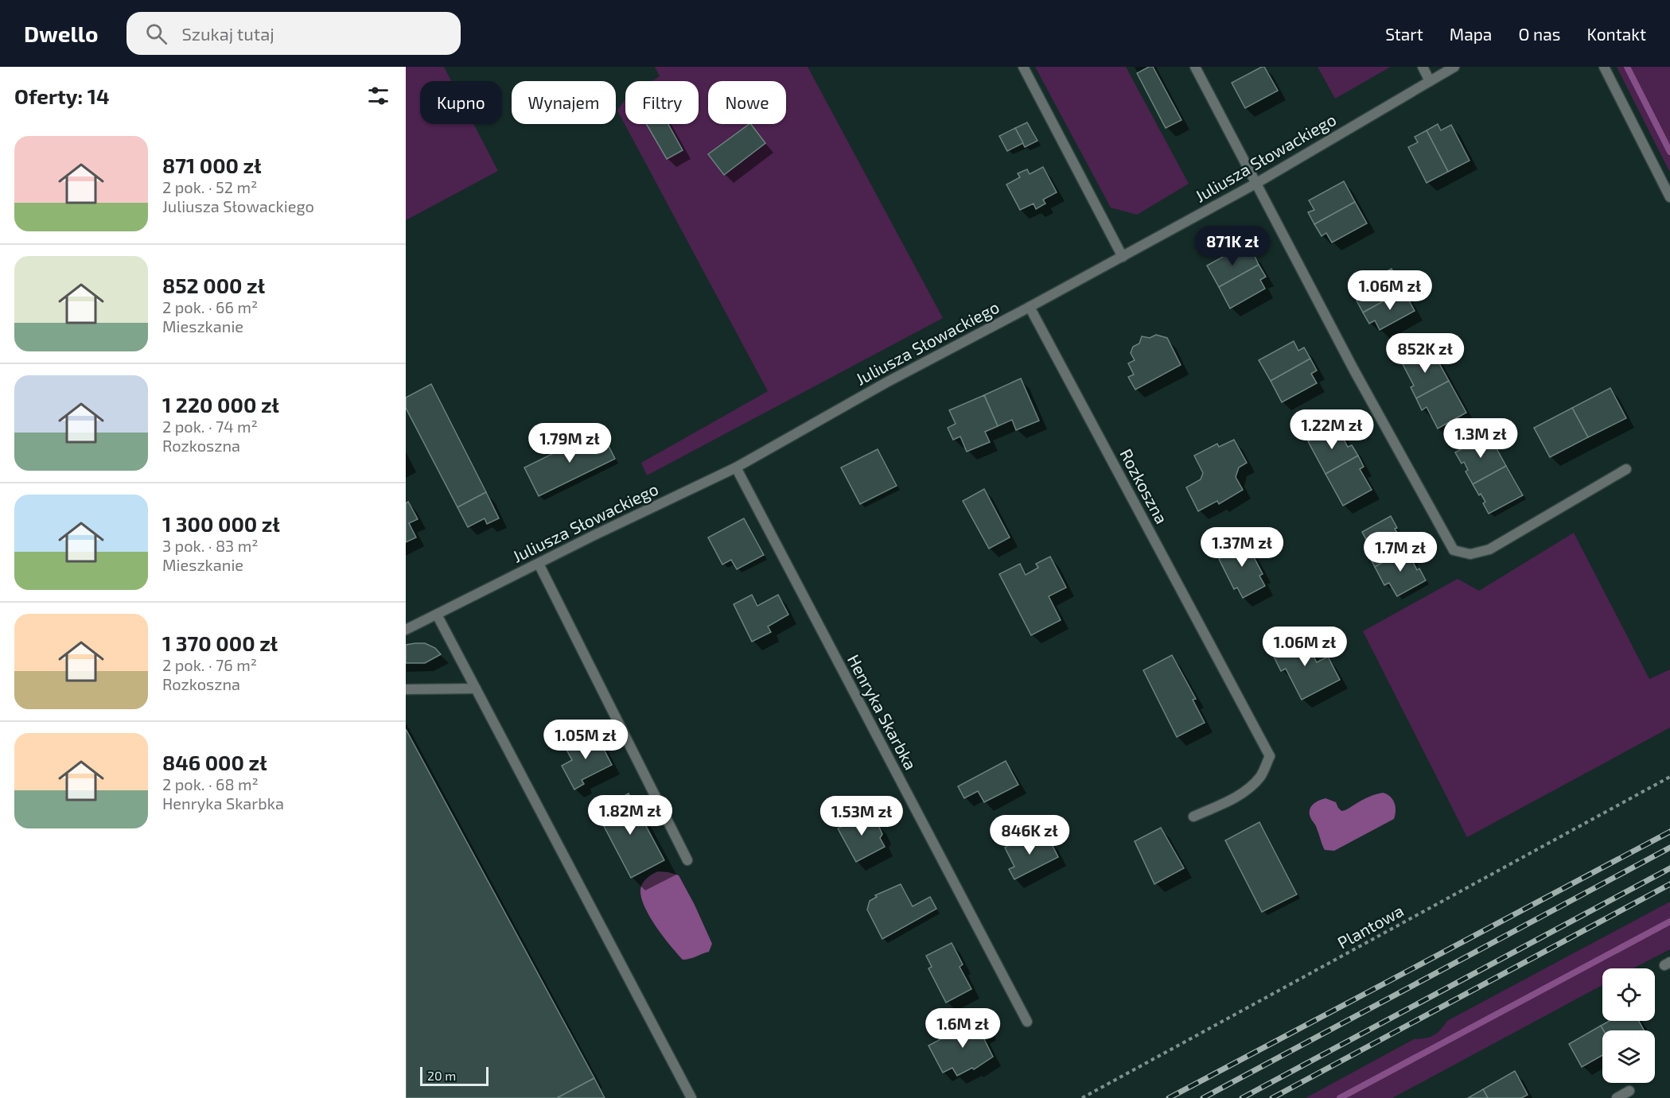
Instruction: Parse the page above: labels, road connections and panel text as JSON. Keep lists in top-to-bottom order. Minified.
{"streets":{"street":["Juliusza Słowackiego","Rozkoszna","Henryka Skarbka"],"path":["Plantowa"]},"crossings":[["Juliusza Słowackiego","Rozkoszna"],["Juliusza Słowackiego","Henryka Skarbka"]],"scale_bar":"20 m","page":{"header":"Dwello","search":"Szukaj tutaj","nav":["Start","Mapa","O nas","Kontakt"],"heading":"Oferty: 14","chip":["Kupno","Wynajem","Filtry","Nowe"],"list":[{"name":"871 000 zł","note":"2 pok. · 52 m² · Juliusza Słowackiego"},{"name":"852 000 zł","note":"2 pok. · 66 m² · Mieszkanie"},{"name":"1 220 000 zł","note":"2 pok. · 74 m² · Rozkoszna"},{"name":"1 300 000 zł","note":"3 pok. · 83 m² · Mieszkanie"},{"name":"1 370 000 zł","note":"2 pok. · 76 m² · Rozkoszna"},{"name":"846 000 zł","note":"2 pok. · 68 m² · Henryka Skarbka"}],"price":["871K zł","1.06M zł","852K zł","1.22M zł","1.3M zł","1.79M zł","1.37M zł","1.7M zł","1.06M zł","1.05M zł","1.82M zł","1.53M zł","846K zł","1.6M zł"],"scale":"20 m"}}
